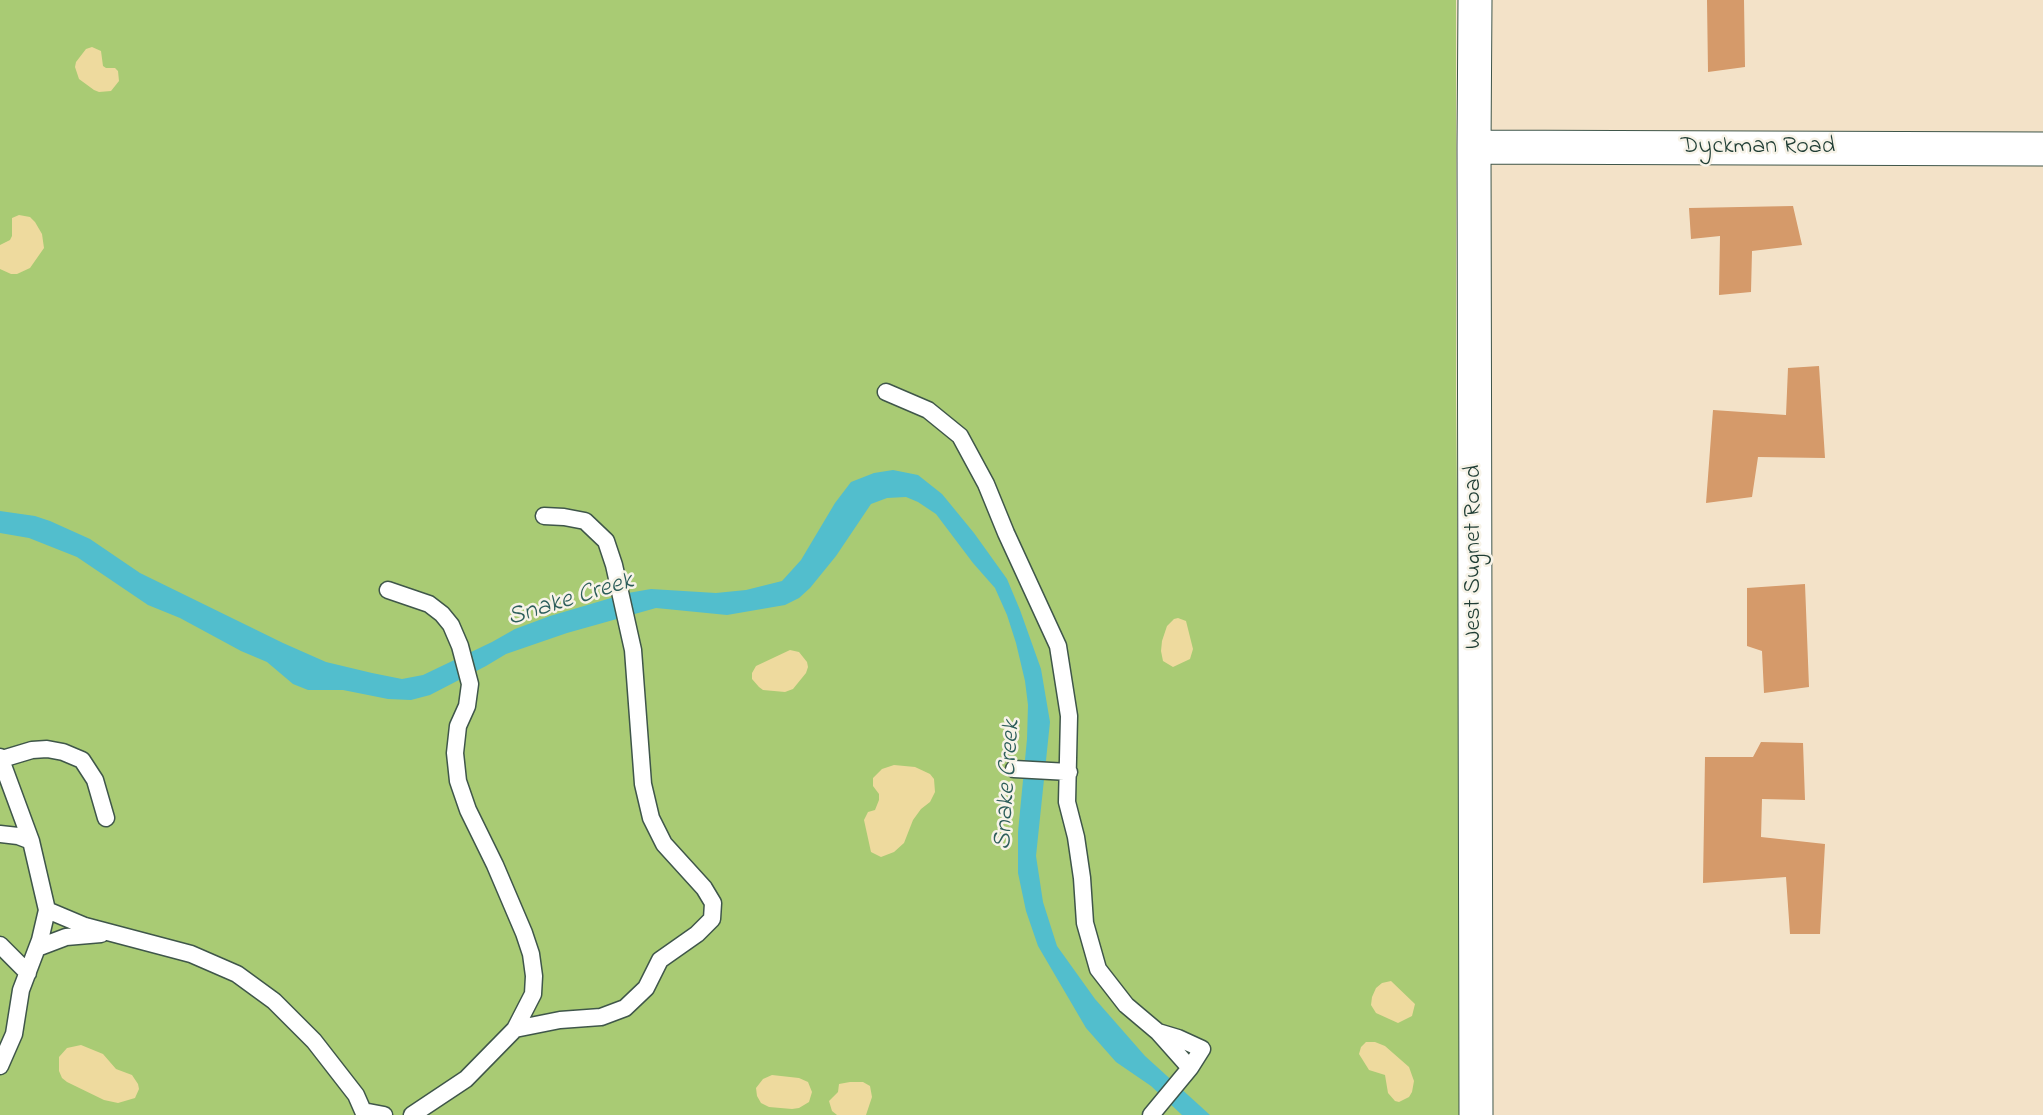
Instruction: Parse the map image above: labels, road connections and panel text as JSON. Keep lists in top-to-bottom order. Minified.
{"streets":{"street":["Dyckman Road","West Sugnet Road"]},"crossings":[["Dyckman Road","West Sugnet Road"]],"water":["Snake Creek"]}
